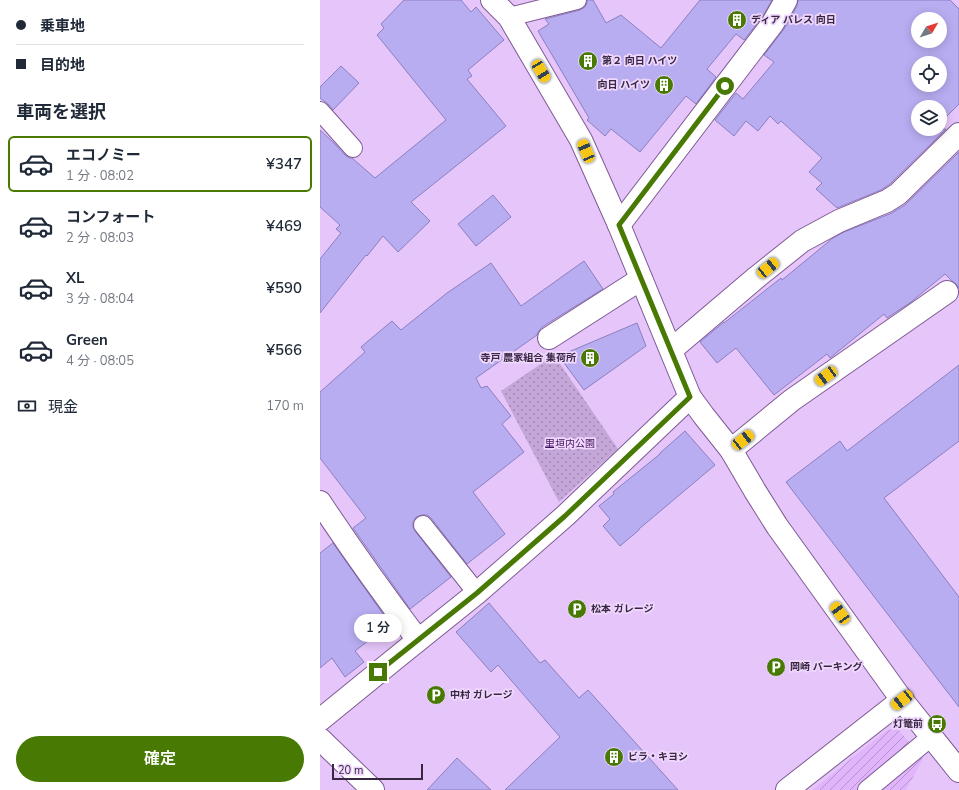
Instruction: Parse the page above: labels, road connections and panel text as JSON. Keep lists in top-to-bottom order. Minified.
{"parks":["里垣内公園"],"places":{"building":["ディア パレス 向日","第２ 向日 ハイツ","向日 ハイツ","寺戸 農家組合 集荷所","ビラ・キヨシ"],"parking":["松本 ガレージ","岡崎 パーキング","中村 ガレージ"],"bus stop":["灯篭前"]},"scale_bar":"20 m","north":"top right","page":{"banner":["乗車地","目的地"],"heading":"車両を選択","list":[{"name":"エコノミー","note":"1 分 · 08:02","value":"¥347"},{"name":"コンフォート","note":"2 分 · 08:03","value":"¥469"},{"name":"XL","note":"3 分 · 08:04","value":"¥590"},{"name":"Green","note":"4 分 · 08:05","value":"¥566"}],"pay":["現金","170 m"],"bubble":"1 分","buttons":"確定","scale":"20 m"}}
